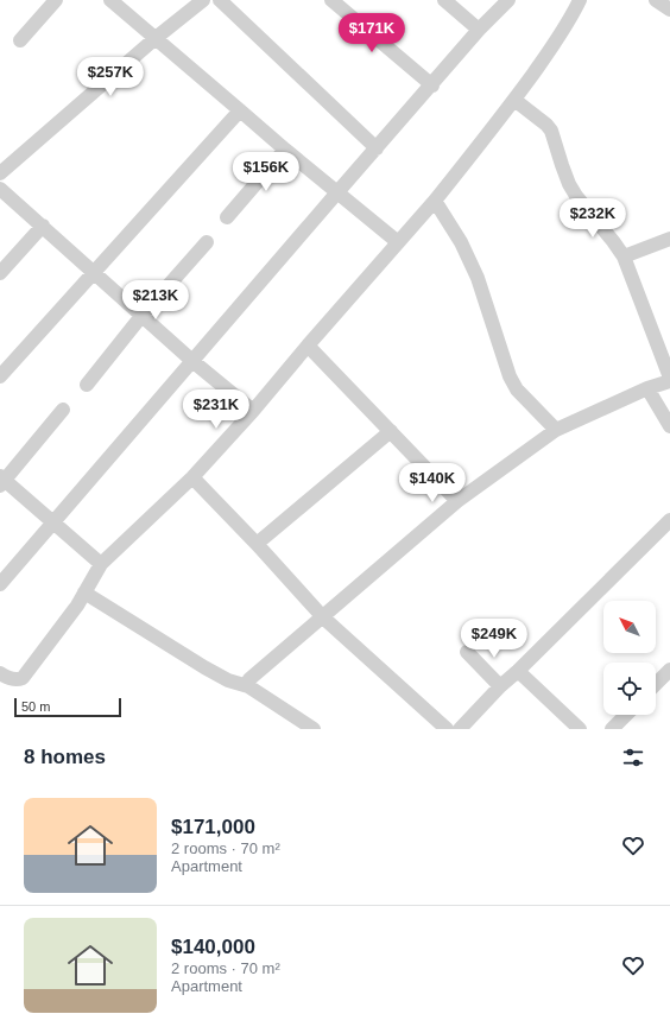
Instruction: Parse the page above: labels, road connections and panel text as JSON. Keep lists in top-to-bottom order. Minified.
{"scale_bar":"50 m","north":"top left","page":{"price":["$171K","$257K","$156K","$232K","$213K","$231K","$140K","$249K"],"scale":"50 m","heading":"8 homes","list":[{"name":"$171,000","note":"2 rooms · 70 m² · Apartment"},{"name":"$140,000","note":"2 rooms · 70 m² · Apartment"}]}}
